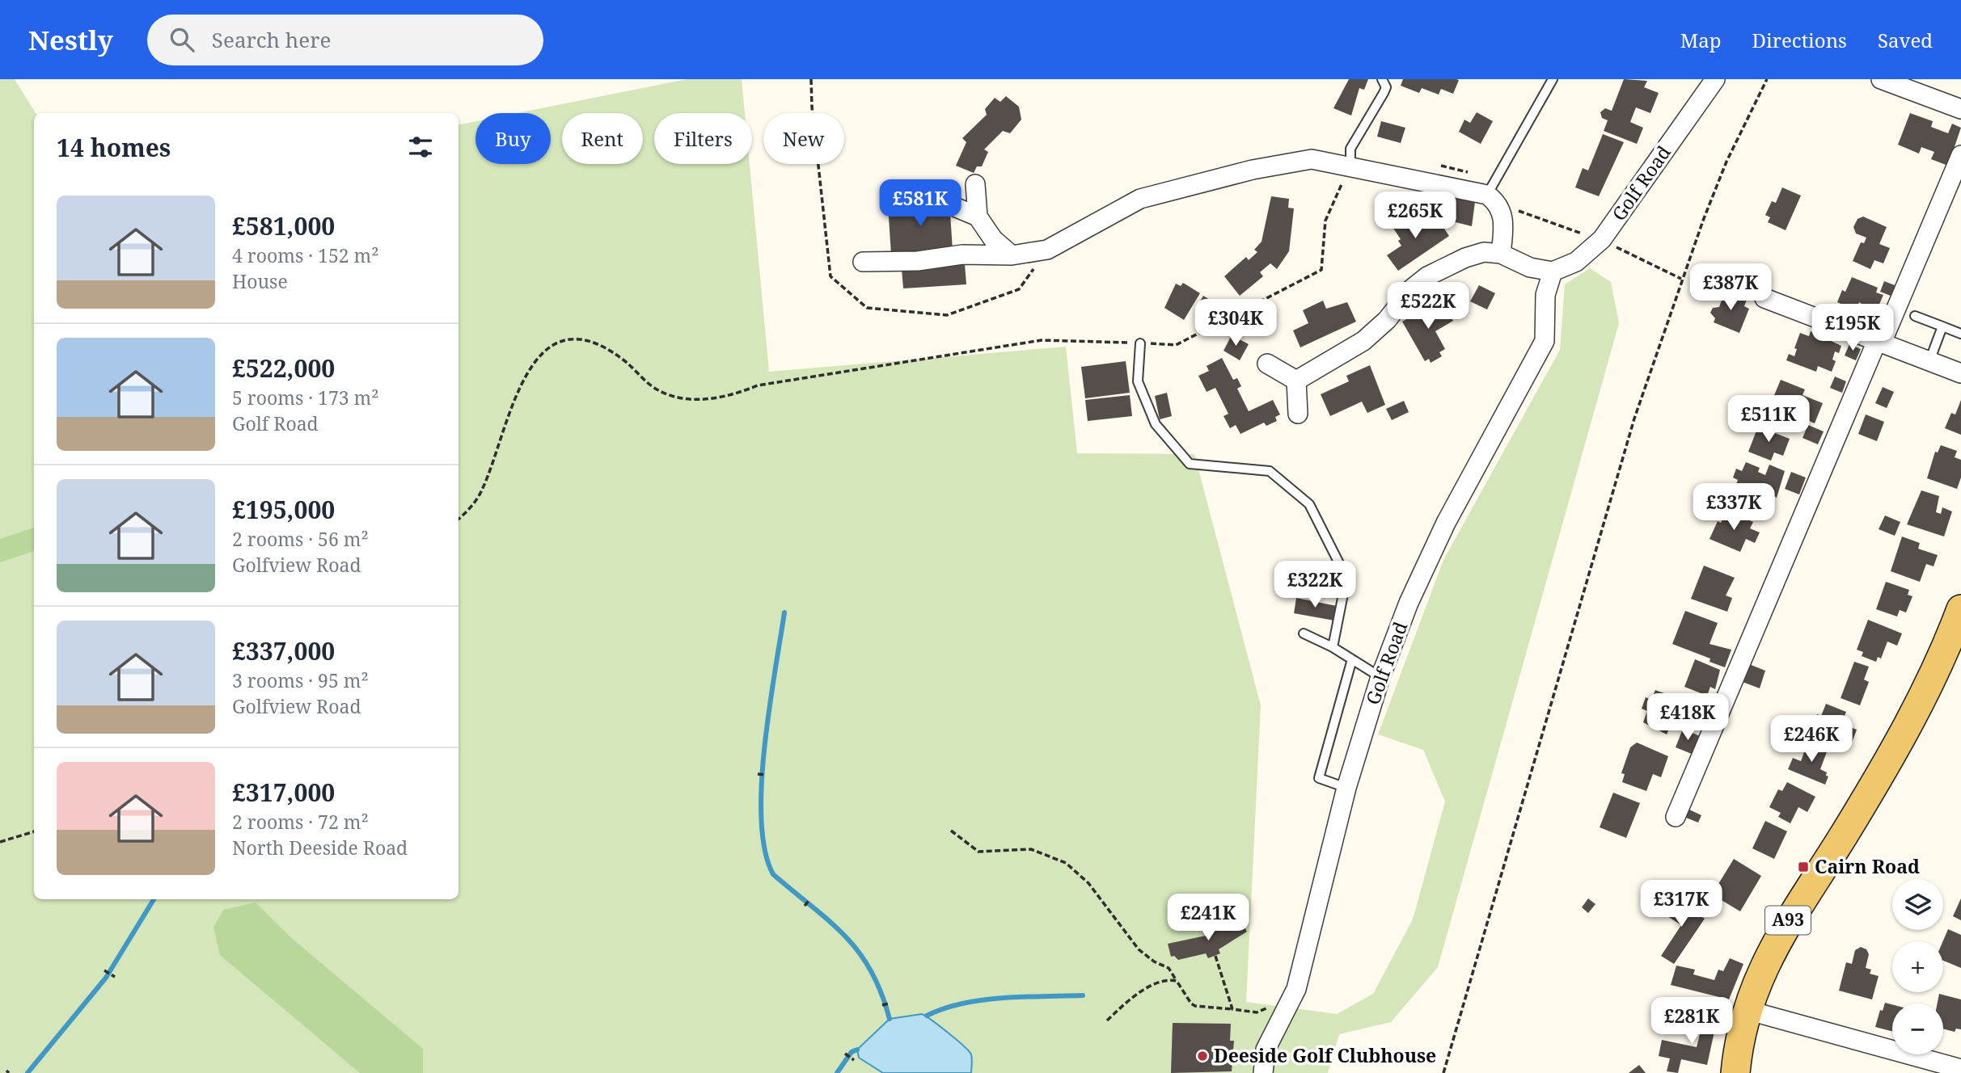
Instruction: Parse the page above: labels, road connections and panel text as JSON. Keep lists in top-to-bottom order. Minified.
{"streets":{"main road":["A93"],"street":["Golf Road"]},"places":{"transit":["Cairn Road"],"other":["Deeside Golf Clubhouse"]},"page":{"header":"Nestly","search":"Search here","nav":["Map","Directions","Saved"],"chip":["Buy","Rent","Filters","New"],"heading":"14 homes","price":["£581K","£265K","£387K","£522K","£304K","£195K","£511K","£337K","£322K","£418K","£246K","£317K","£241K","£281K"],"list":[{"name":"£581,000","note":"4 rooms · 152 m² · House"},{"name":"£522,000","note":"5 rooms · 173 m² · Golf Road"},{"name":"£195,000","note":"2 rooms · 56 m² · Golfview Road"},{"name":"£337,000","note":"3 rooms · 95 m² · Golfview Road"},{"name":"£317,000","note":"2 rooms · 72 m² · North Deeside Road"}],"map_buttons":["+","−"]}}
